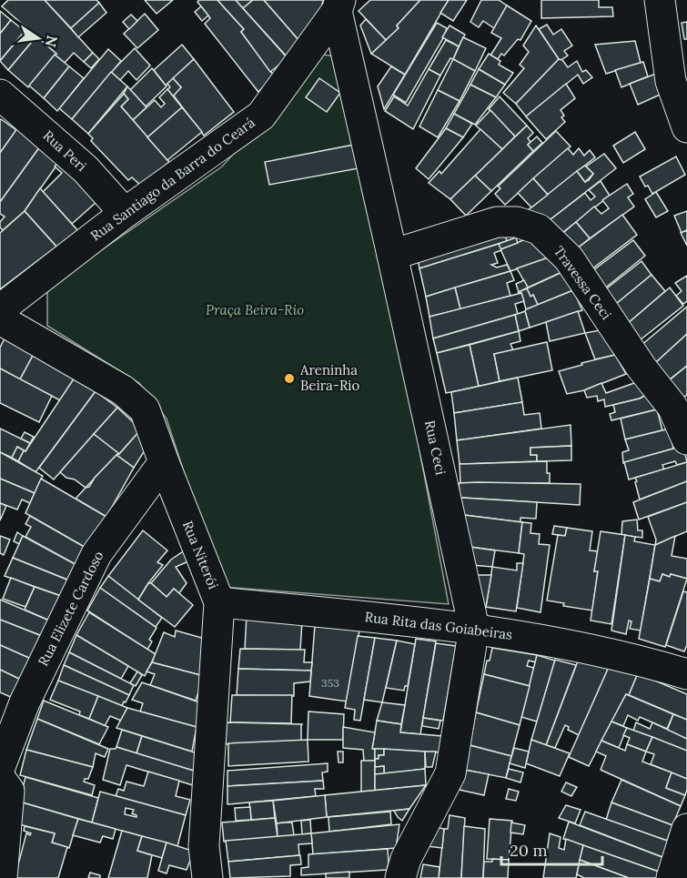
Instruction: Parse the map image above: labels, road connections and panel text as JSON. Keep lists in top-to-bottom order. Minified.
{"streets":{"street":["Rua Peri","Rua Santiago da Barra do Ceará","Travessa Ceci","Rua Ceci","Rua Niterói","Rua Elizete Cardoso","Rua Rita das Goiabeiras"]},"crossings":[["Rua Peri","Rua Santiago da Barra do Ceará"],["Rua Santiago da Barra do Ceará","Rua Ceci"],["Travessa Ceci","Rua Ceci"],["Rua Ceci","Rua Rita das Goiabeiras"],["Rua Niterói","Rua Elizete Cardoso"],["Rua Niterói","Rua Rita das Goiabeiras"]],"parks":["Praça Beira-Rio"],"places":["Areninha Beira-Rio"],"house_numbers":["353"],"scale_bar":"20 m","north":"right"}
